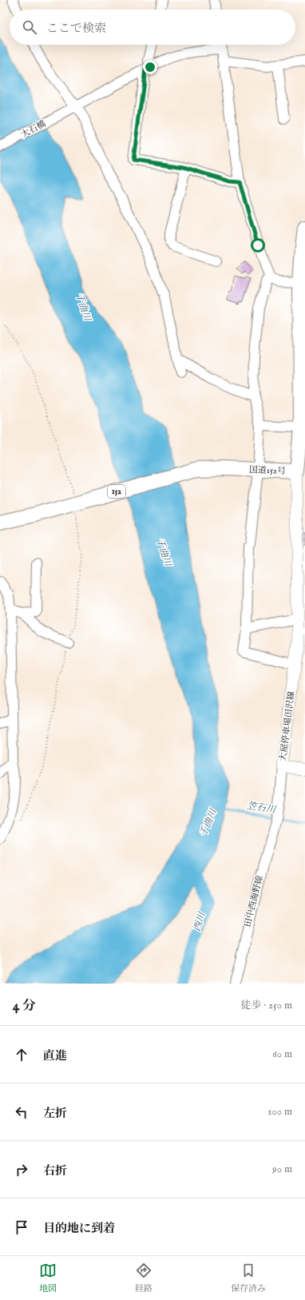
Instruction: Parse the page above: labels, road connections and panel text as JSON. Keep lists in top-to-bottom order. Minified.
{"streets":{"highway":["国道152号","152"],"main road":["大屋停車場田沢線"],"street":["大石橋","田中西海野線"]},"crossings":[["国道152号","大屋停車場田沢線"],["大屋停車場田沢線","田中西海野線"]],"water":["千曲川","笠石川","西川"],"page":{"search":"ここで検索","heading":["4 分","徒歩 · 250 m"],"list":[["直進","60 m"],["左折","100 m"],["右折","90 m"],"目的地に到着"],"nav":["地図","経路","保存済み"]}}
